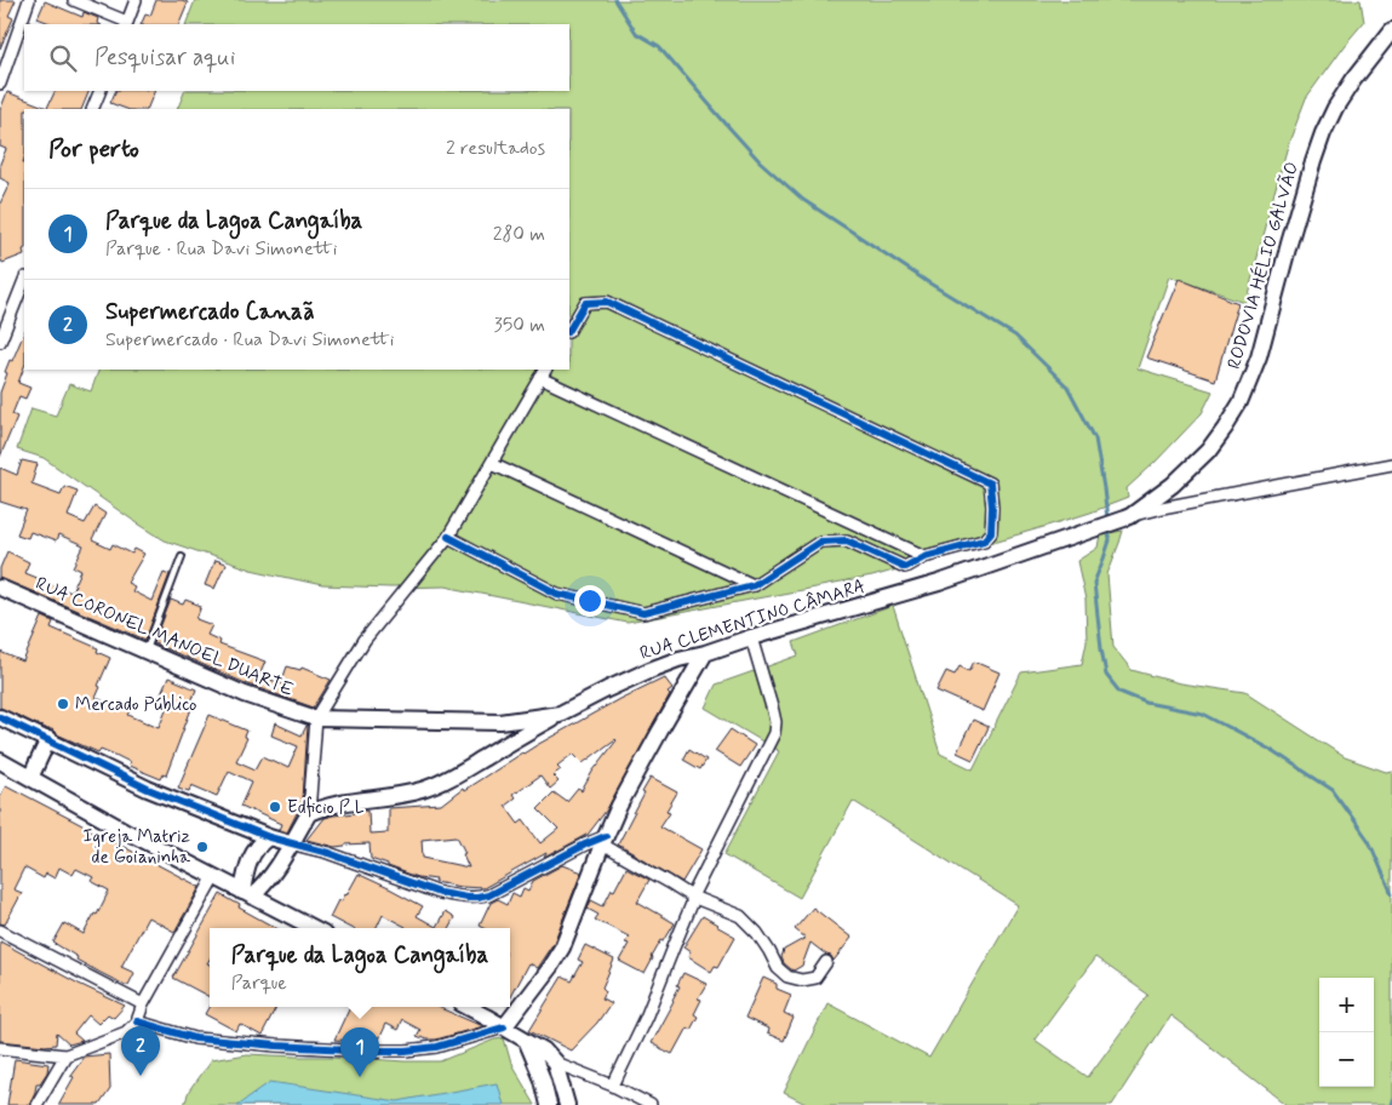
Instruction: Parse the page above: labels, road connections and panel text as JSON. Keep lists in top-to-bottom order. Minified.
{"streets":{"main road":["RODOVIA HÉLIO GALVÃO","RUA CLEMENTINO CÂMARA","RUA CORONEL MANOEL DUARTE"]},"crossings":[["RODOVIA HÉLIO GALVÃO","RUA CLEMENTINO CÂMARA"],["RUA CLEMENTINO CÂMARA","RUA CORONEL MANOEL DUARTE"]],"places":["Mercado Público","Edficio P L","Igreja Matriz de Goianinha"],"page":{"search":"Pesquisar aqui","heading":["Por perto","2 resultados"],"list":[{"mark":"1","name":"Parque da Lagoa Cangaíba","note":"Parque · Rua Davi Simonetti","value":"280 m"},{"mark":"2","name":"Supermercado Canaã","note":"Supermercado · Rua Davi Simonetti","value":"350 m"}],"popup":["Parque da Lagoa Cangaíba","Parque"],"map_buttons":["+","−"],"pins":["2","1"]}}
